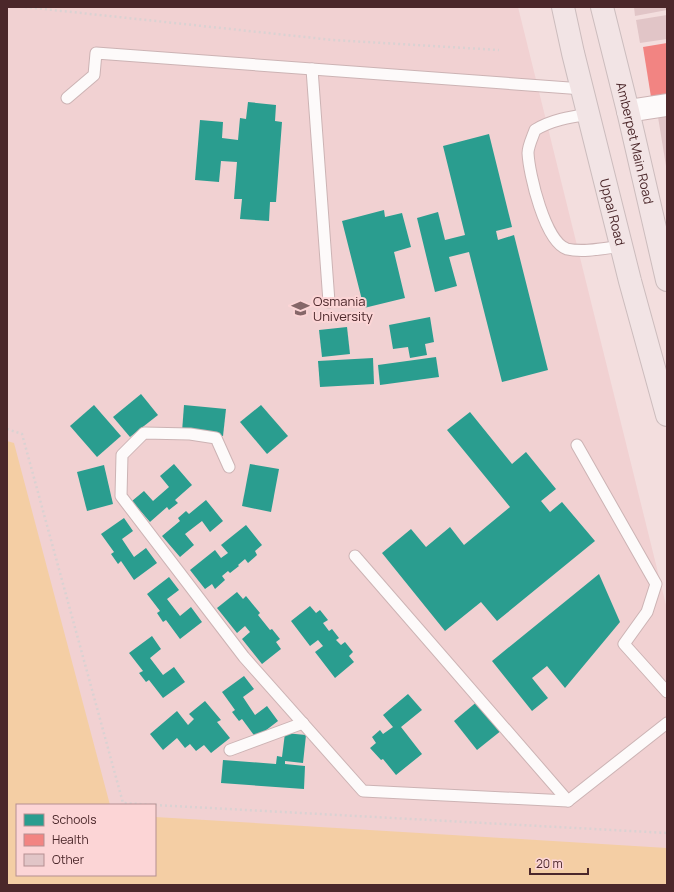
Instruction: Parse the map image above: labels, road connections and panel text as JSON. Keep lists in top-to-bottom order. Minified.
{"streets":{"highway":["Amberpet Main Road","Uppal Road"]},"places":{"school or university":["Osmania University"]},"legend":["Schools","Health","Other"],"scale_bar":"20 m"}
